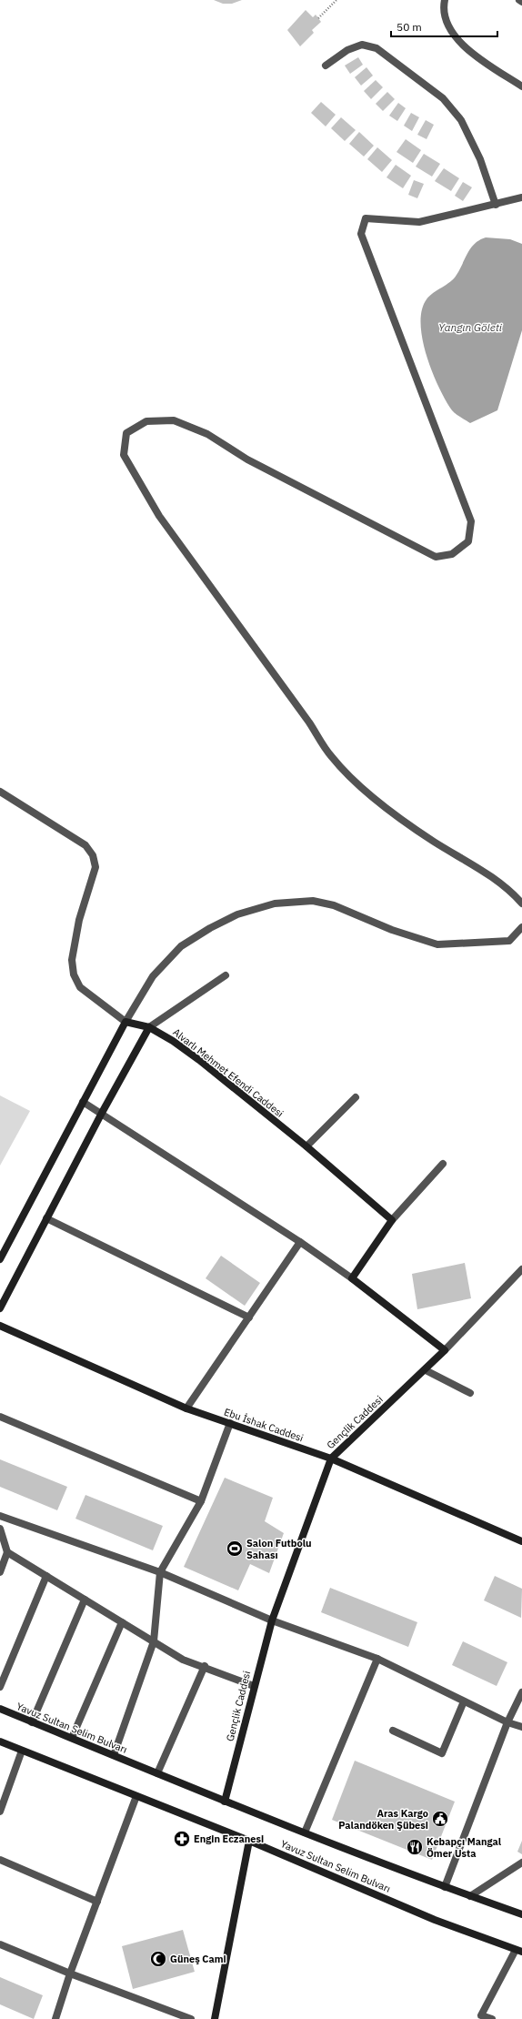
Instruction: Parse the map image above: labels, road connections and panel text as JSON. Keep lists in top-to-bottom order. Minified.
{"streets":{"street":["Alvarlı Mehmet Efendi Caddesi","Gençlik Caddesi","Ebu İshak Caddesi","Yavuz Sultan Selim Bulvarı"]},"crossings":[["Gençlik Caddesi","Ebu İshak Caddesi"],["Gençlik Caddesi","Yavuz Sultan Selim Bulvarı"]],"water":["Yangın Göleti"],"places":{"sports":["Salon Futbolu Sahası"],"public building":["Aras Kargo Palandöken Şübesi"],"pharmacy":["Engin Eczanesi"],"restaurant":["Kebapçı Mangal Ömer Usta"],"mosque":["Güneş Cami"]},"scale_bar":"50 m"}
